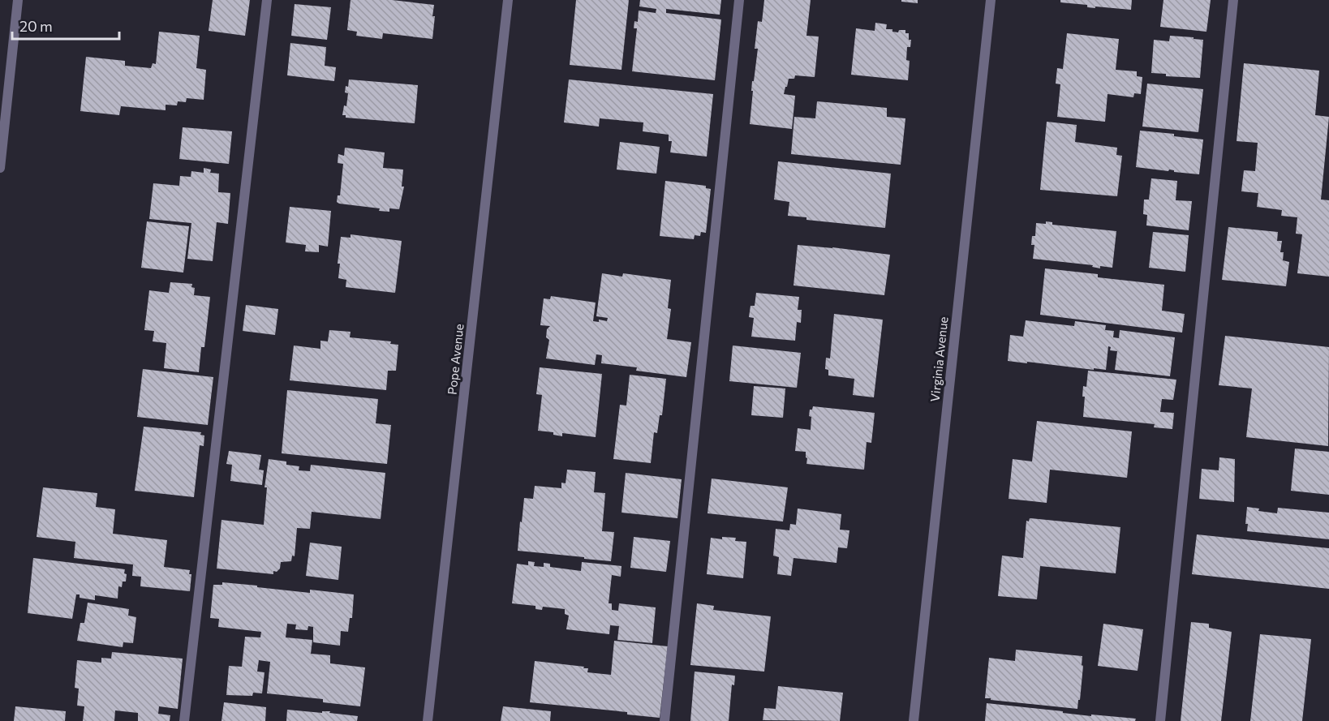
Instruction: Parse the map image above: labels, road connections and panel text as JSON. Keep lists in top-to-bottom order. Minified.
{"streets":{"street":["Pope Avenue","Virginia Avenue"]},"scale_bar":"20 m"}
